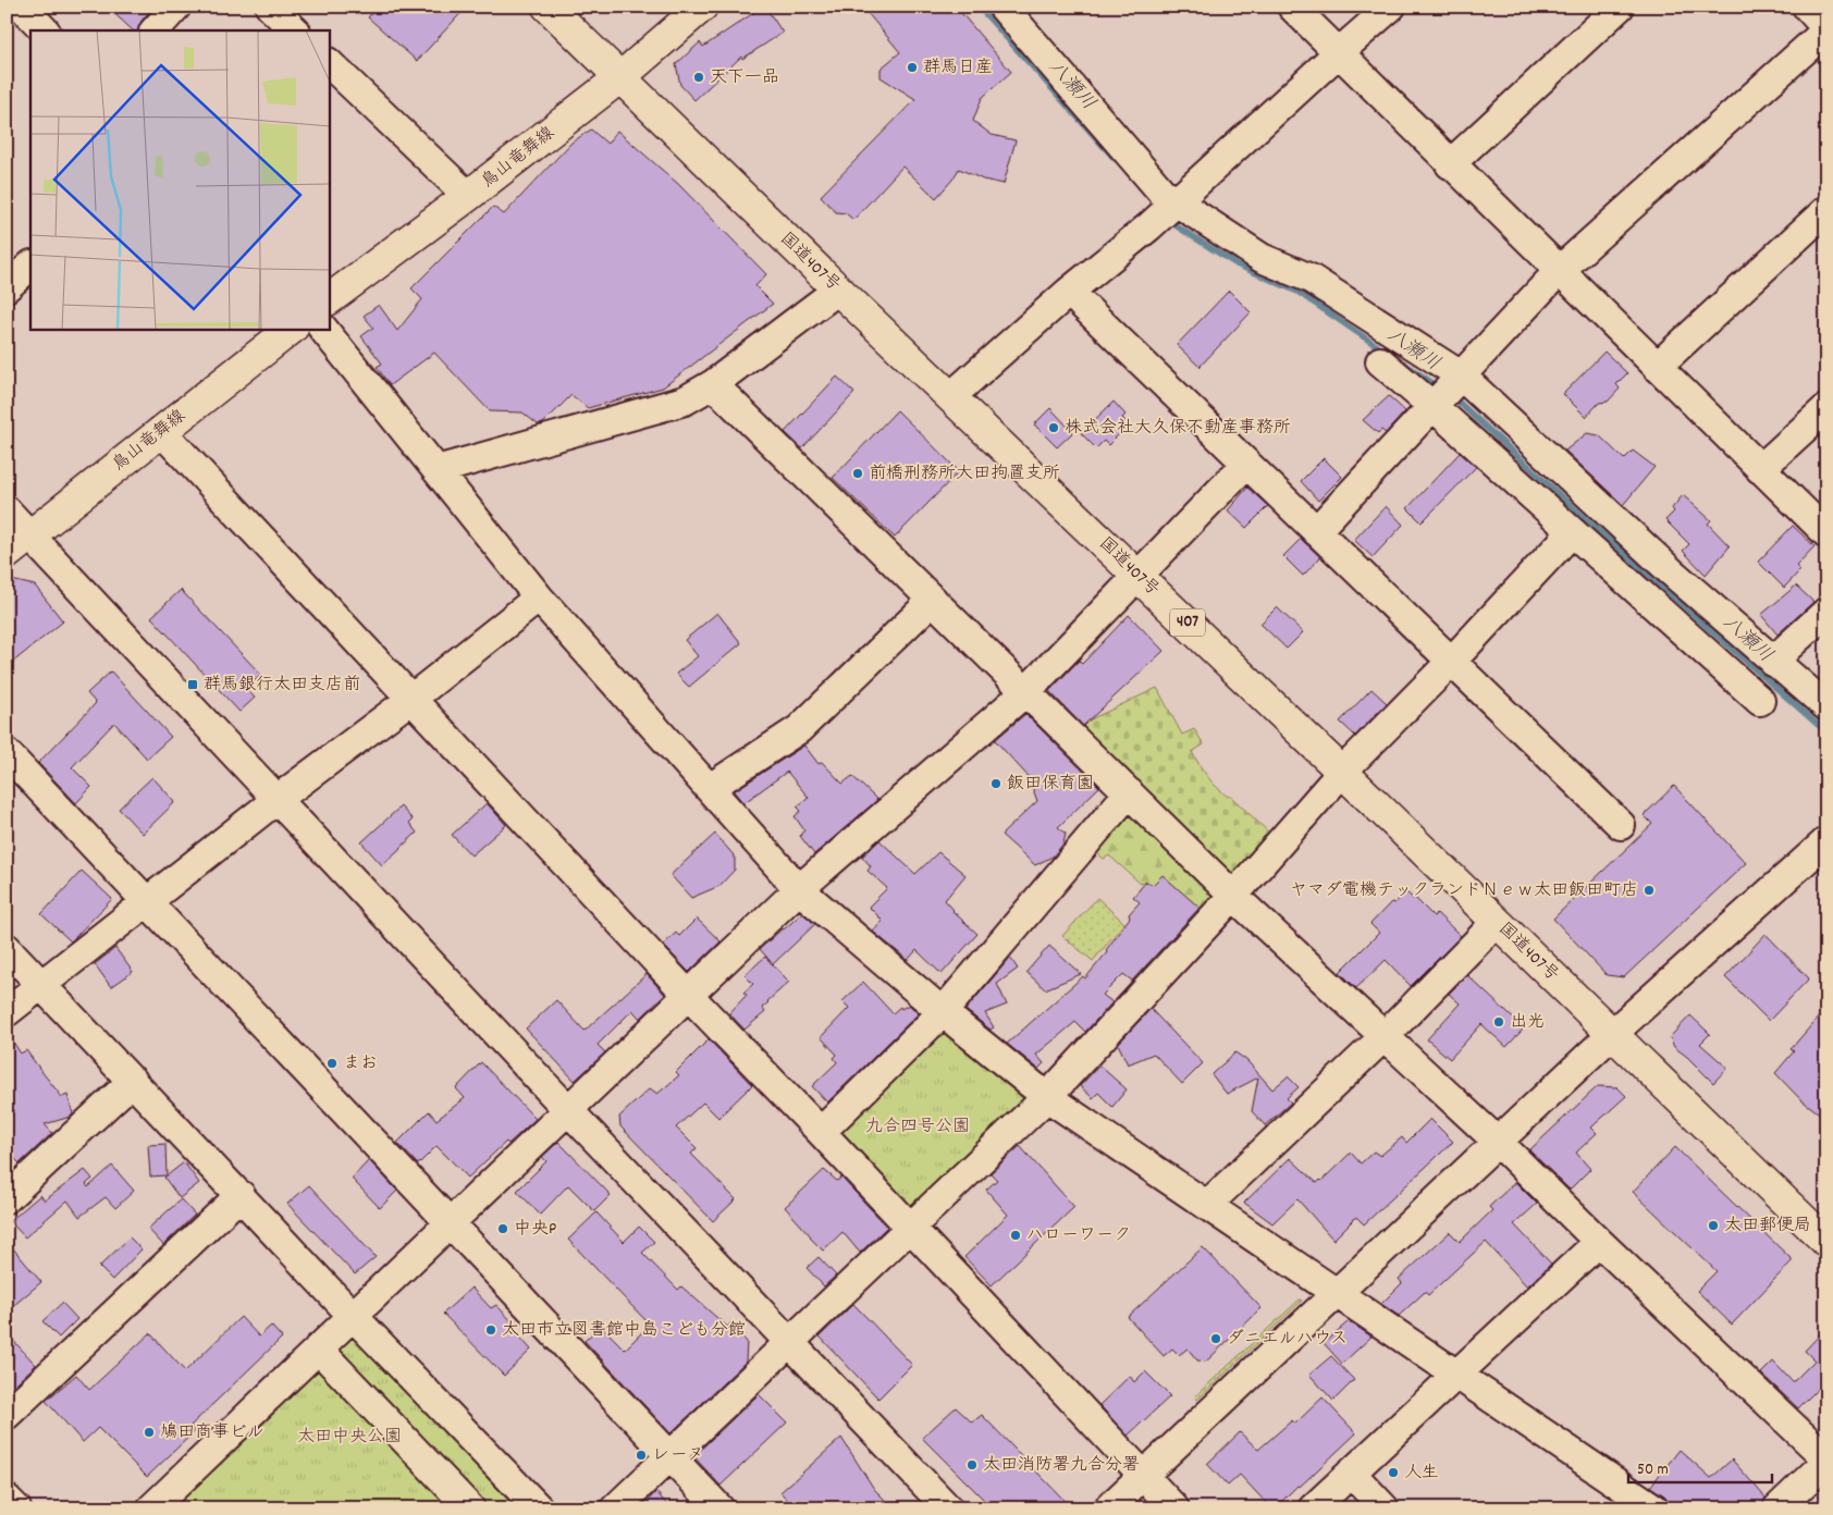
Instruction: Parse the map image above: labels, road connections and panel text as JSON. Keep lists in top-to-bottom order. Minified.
{"streets":{"main road":["鳥山竜舞線","国道407号","407"]},"crossings":[["鳥山竜舞線","国道407号"]],"water":["八瀬川"],"parks":["九合四号公園","太田中央公園"],"places":{"other":["群馬日産","天下一品","株式会社大久保不動産事務所","前橋刑務所大田拘置支所","飯田保育園","ヤマダ電機テックランドＮｅｗ太田飯田町店","出光","まお","太田郵便局","中央P","ハローワーク","太田市立図書館中島こども分館","ダニエルハウス","鳩田商事ビル","レーヌ","太田消防署九合分署","人生"],"transit":["群馬銀行太田支店前"]},"scale_bar":"50 m"}
